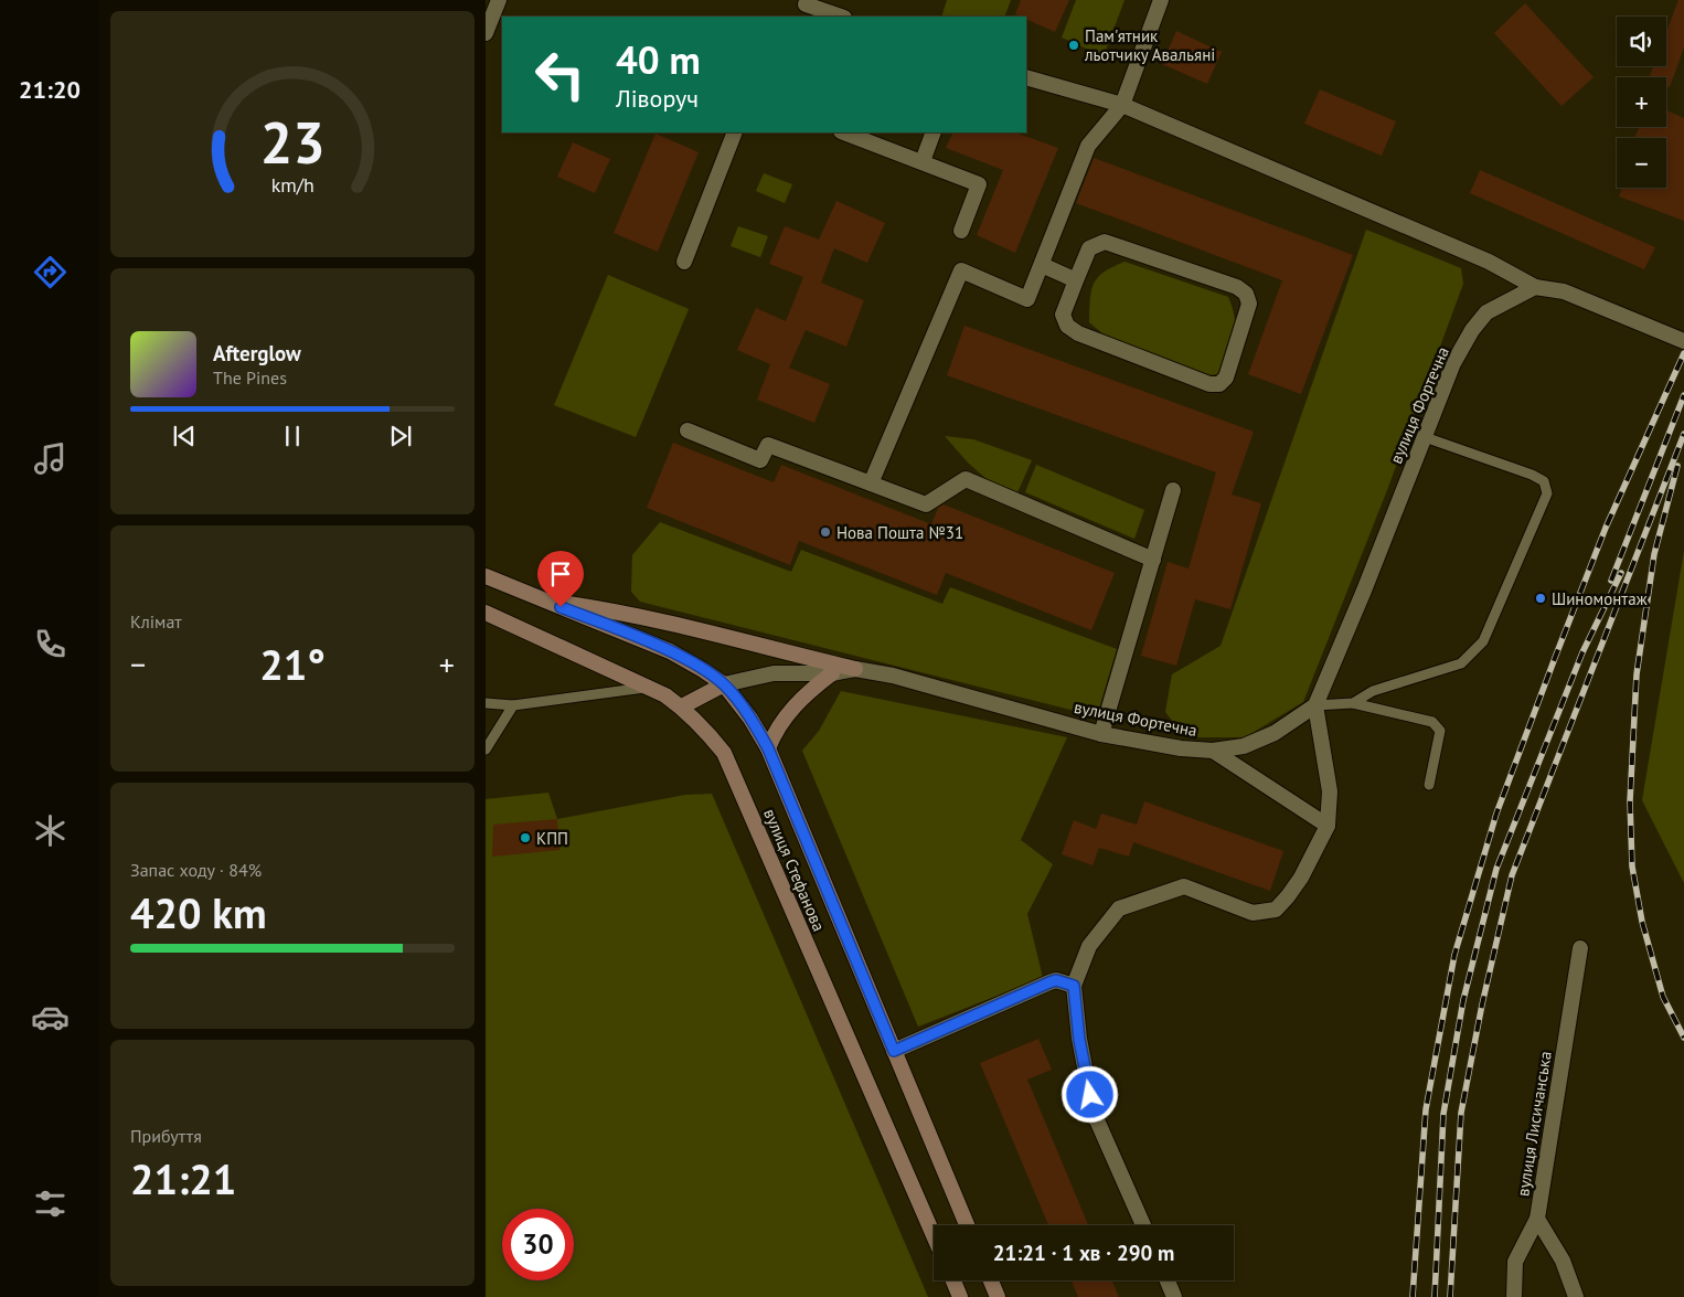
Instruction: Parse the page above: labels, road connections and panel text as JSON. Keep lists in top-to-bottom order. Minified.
{"streets":{"main road":["вулиця Стефанова"],"street":["вулиця Фортечна","вулиця Лисичанська"]},"crossings":[["вулиця Фортечна","вулиця Стефанова"]],"places":["Пам'ятник льотчику Авальяні","Нова Пошта №31","Шиномонтаж","КПП"],"page":{"tabs":"21:20","map_buttons":["+","−"],"turn":["40 m","Ліворуч"],"song":["Afterglow","The Pines"],"tile":["Клімат",["Запас ходу · 84%","420 km"],["Прибуття","21:21"]],"heat":["−","21°","+"],"limit":"30","trip":"21:21 · 1 хв · 290 m","gauge":["23","km/h"]}}
